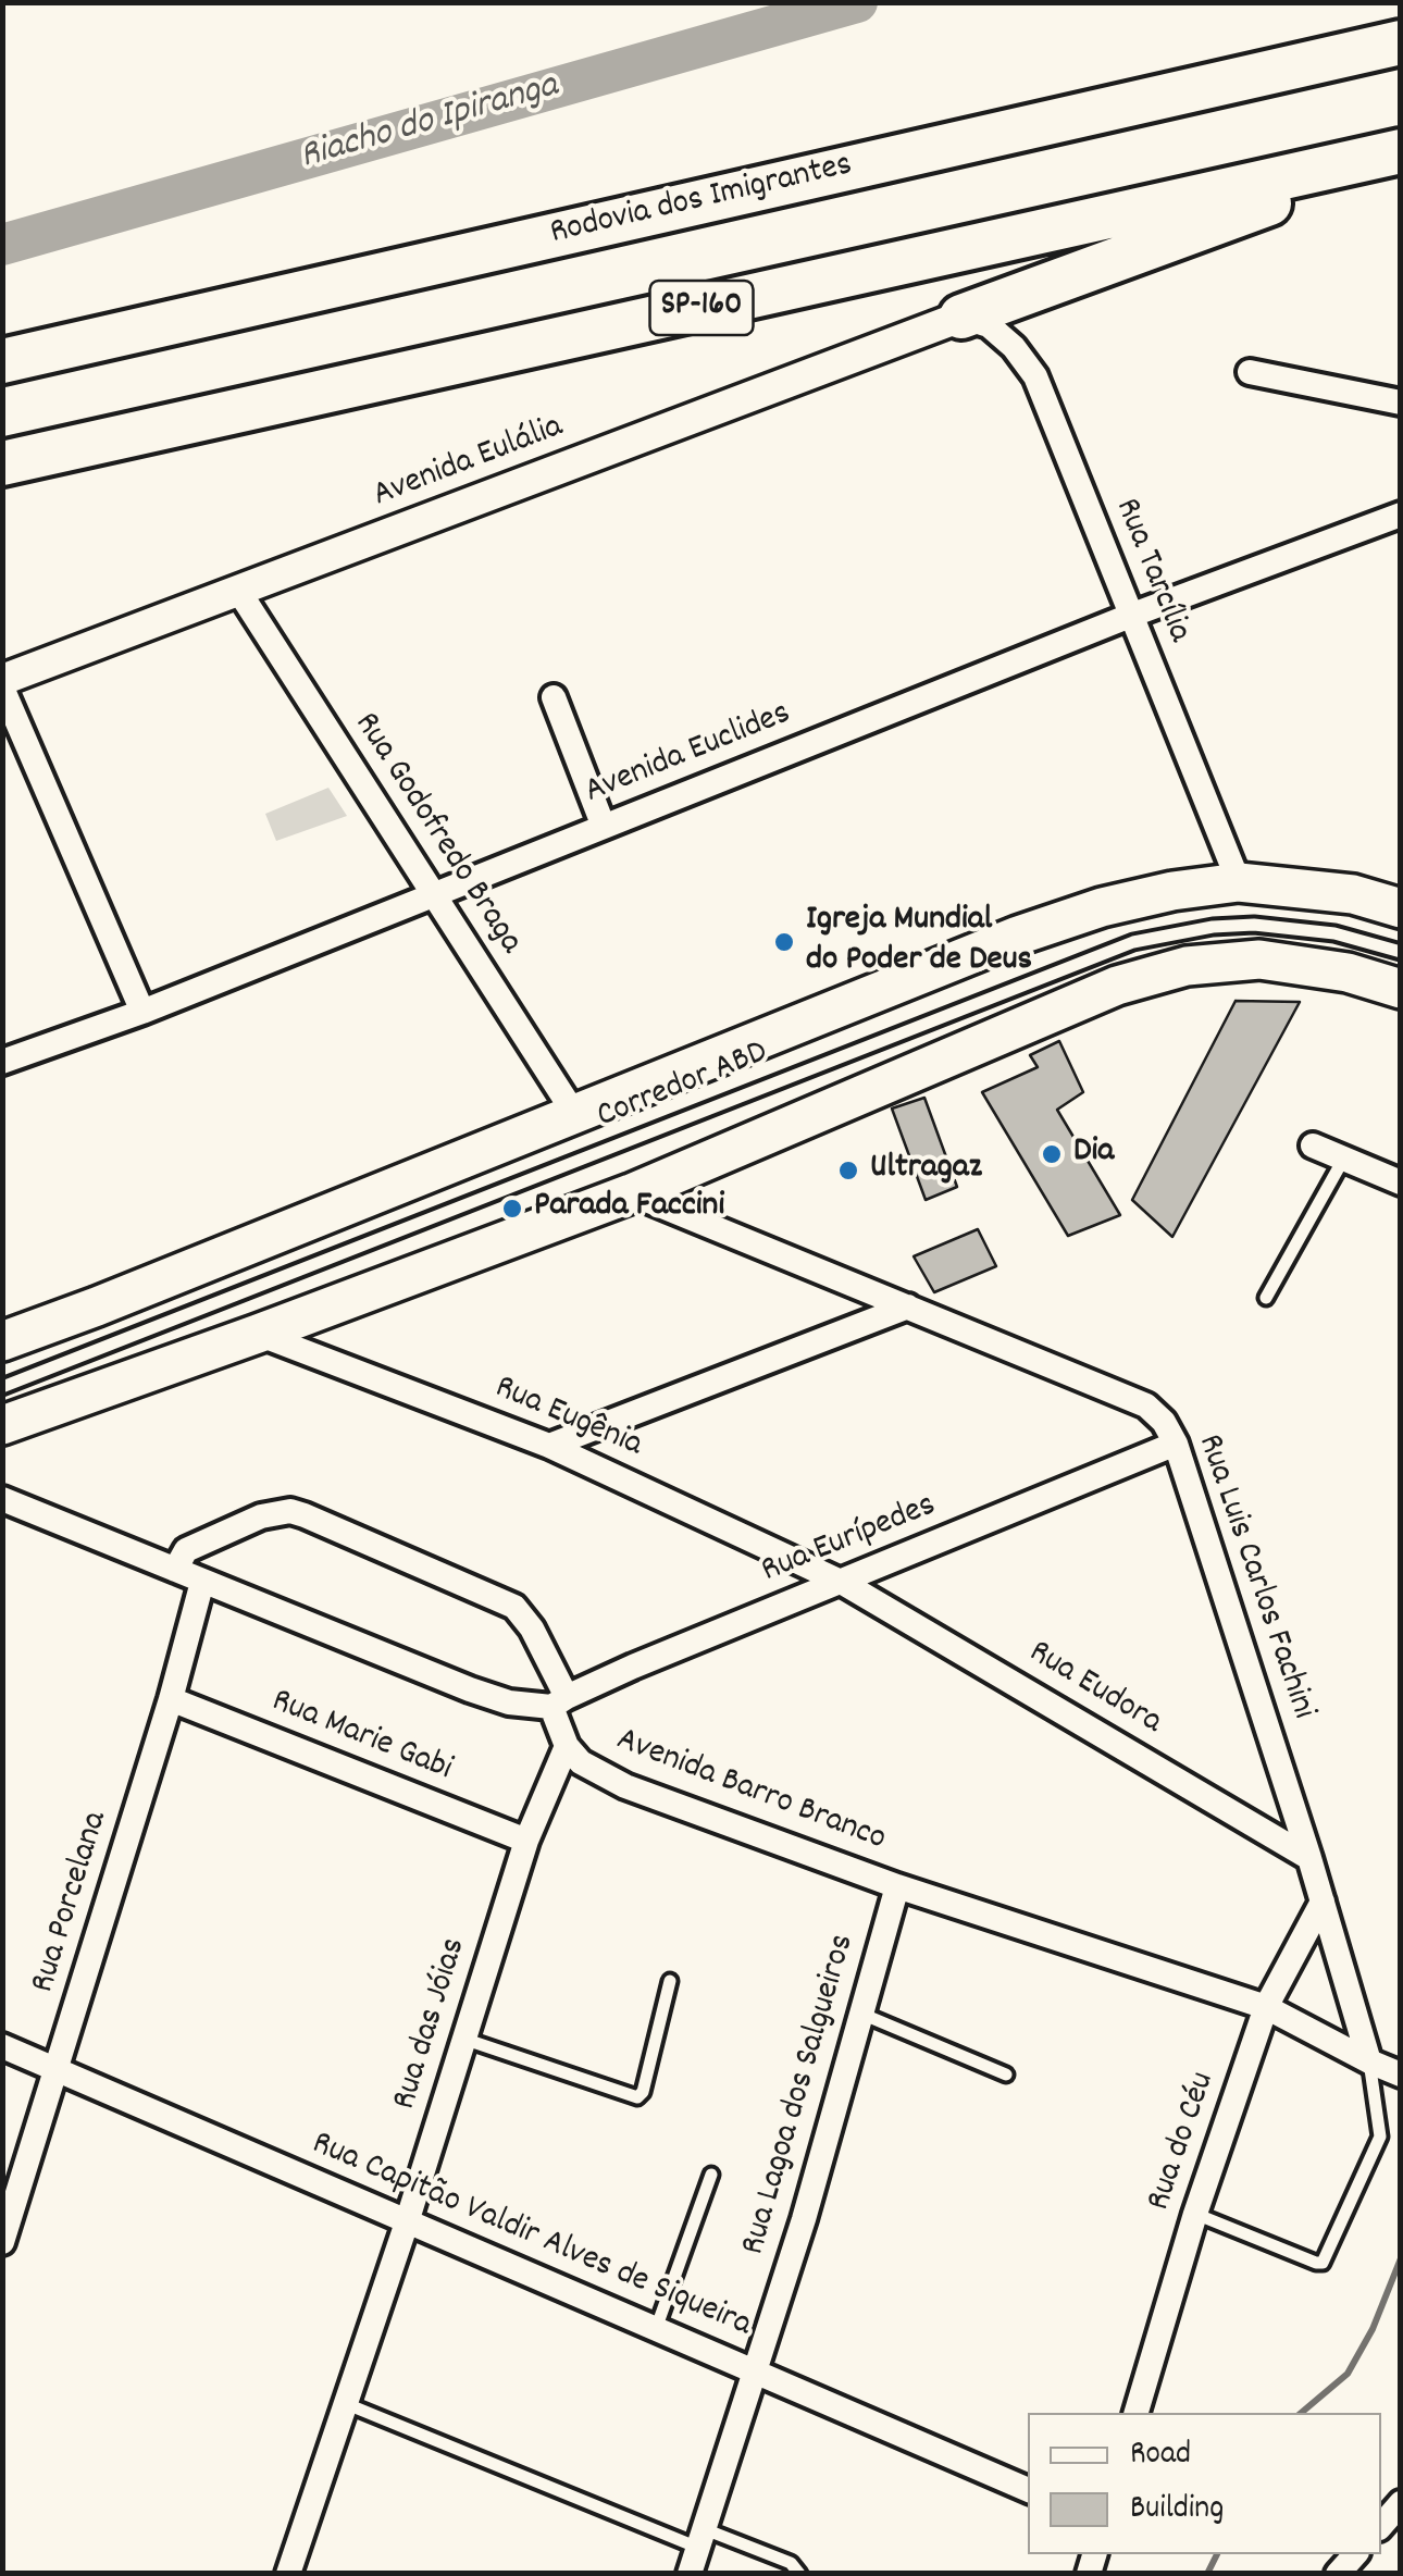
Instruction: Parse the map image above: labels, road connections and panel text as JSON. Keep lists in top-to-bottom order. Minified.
{"streets":{"highway":["Rodovia dos Imigrantes","SP-160"],"street":["Avenida Eulália","Rua Tarcília","Avenida Euclides","Rua Godofredo Braga","Rua Eugênia","Rua Eurípedes","Rua Luis Carlos Fachini","Rua Eudora","Rua Marie Gabi","Avenida Barro Branco","Rua Porcelana","Rua das Jóias","Rua Lagoa dos Salgueiros","Rua do Céu","Rua Capitão Valdir Alves de Siqueira"],"lane":["Corredor ABD"]},"crossings":[["Avenida Eulália","Rua Tarcília"],["Avenida Eulália","Rua Godofredo Braga"],["Rua Tarcília","Avenida Euclides"],["Avenida Euclides","Rua Godofredo Braga"],["Rua Eugênia","Rua Eurípedes"],["Rua Eugênia","Rua Eudora"],["Rua Eurípedes","Rua Luis Carlos Fachini"],["Rua Eurípedes","Rua Eudora"],["Rua Eurípedes","Avenida Barro Branco"],["Rua Luis Carlos Fachini","Rua Eudora"],["Rua Luis Carlos Fachini","Avenida Barro Branco"],["Rua Luis Carlos Fachini","Rua do Céu"],["Rua Marie Gabi","Rua Porcelana"],["Rua Marie Gabi","Rua das Jóias"],["Avenida Barro Branco","Rua das Jóias"],["Avenida Barro Branco","Rua Lagoa dos Salgueiros"],["Avenida Barro Branco","Rua do Céu"],["Rua Porcelana","Rua Capitão Valdir Alves de Siqueira"],["Rua das Jóias","Rua Capitão Valdir Alves de Siqueira"],["Rua Lagoa dos Salgueiros","Rua Capitão Valdir Alves de Siqueira"]],"water":["Riacho do Ipiranga"],"places":["Igreja Mundial do Poder de Deus","Dia","Ultragaz","Parada Faccini"],"legend":["Road","Building"]}
